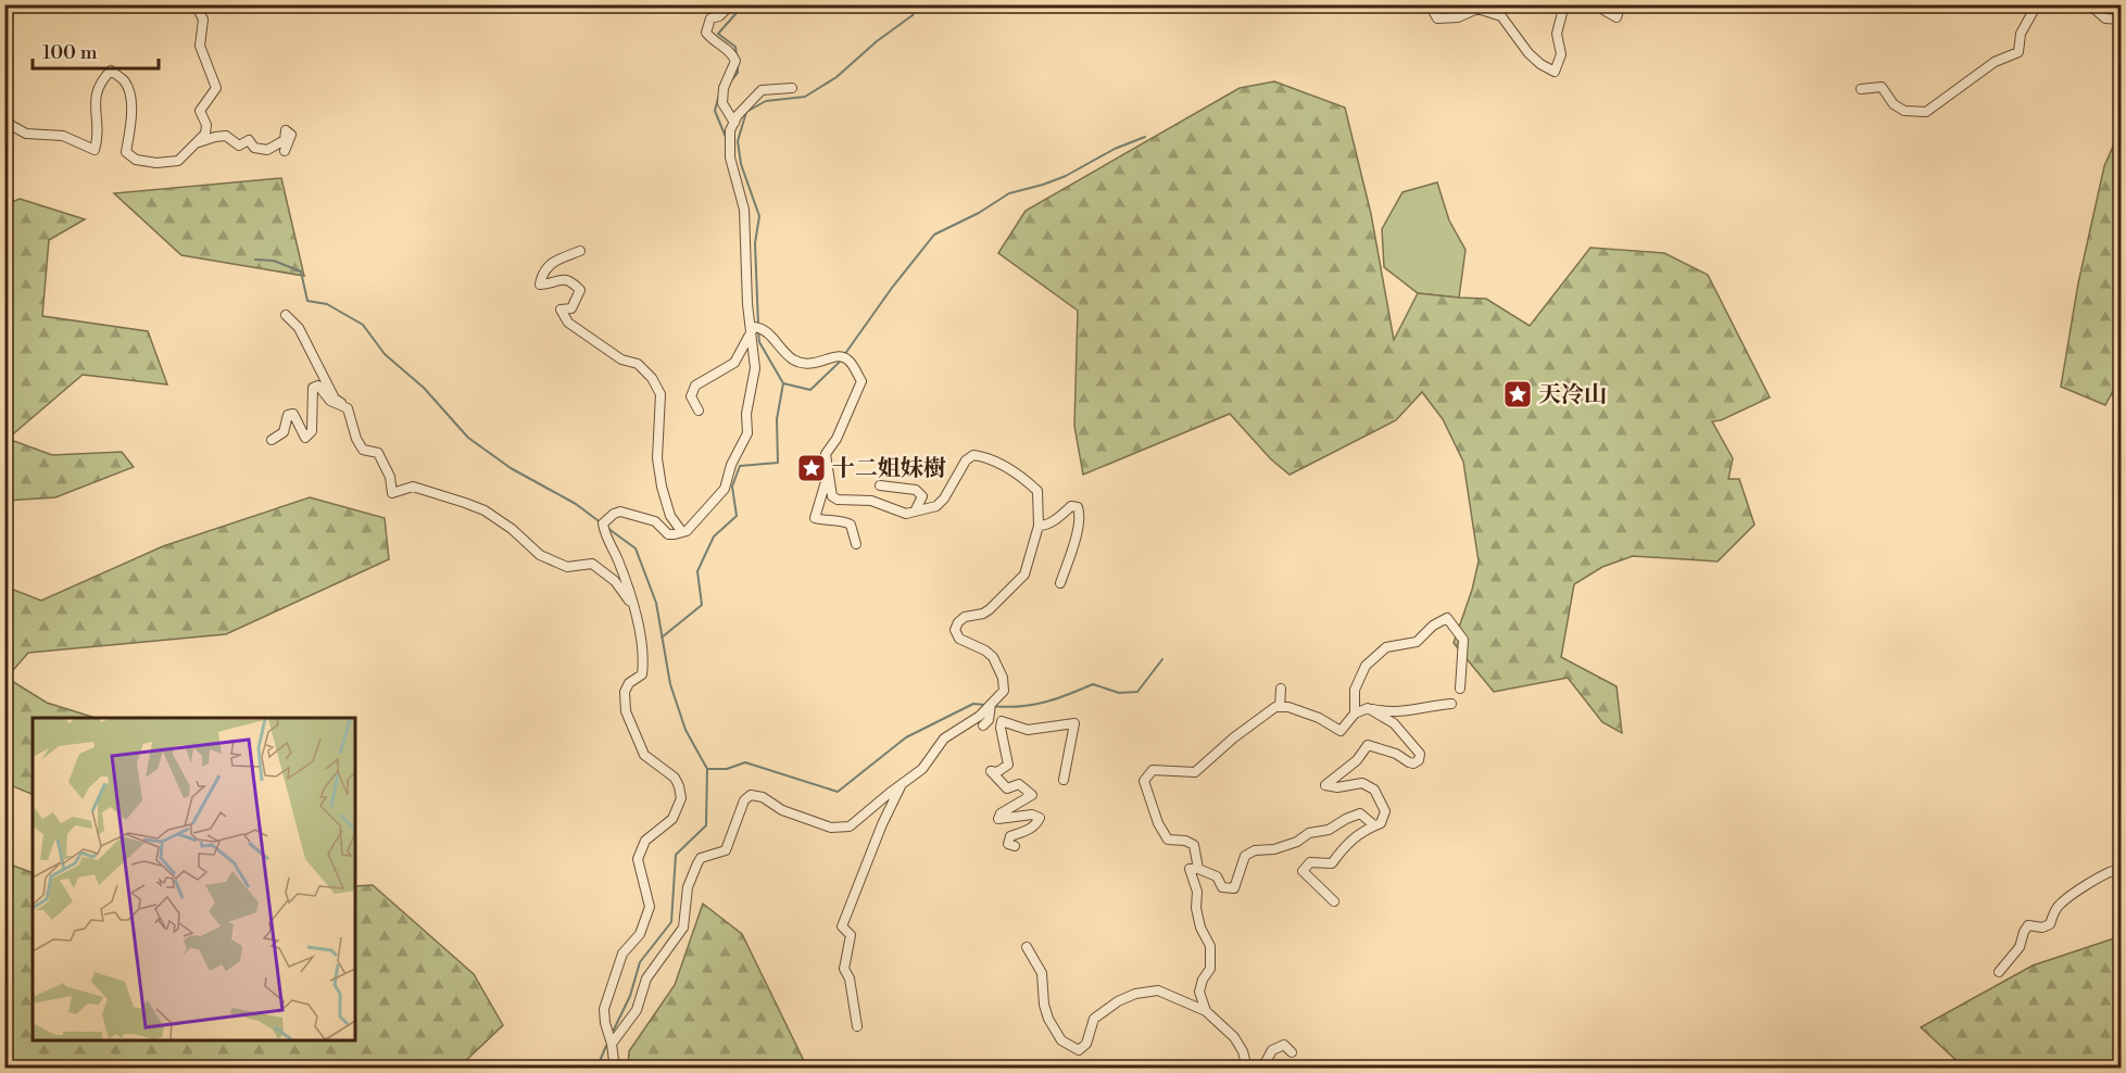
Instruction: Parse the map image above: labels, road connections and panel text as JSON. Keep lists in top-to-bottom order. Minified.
{"places":{"place":["天冷山","十二姐妹樹"]},"scale_bar":"100 m"}
